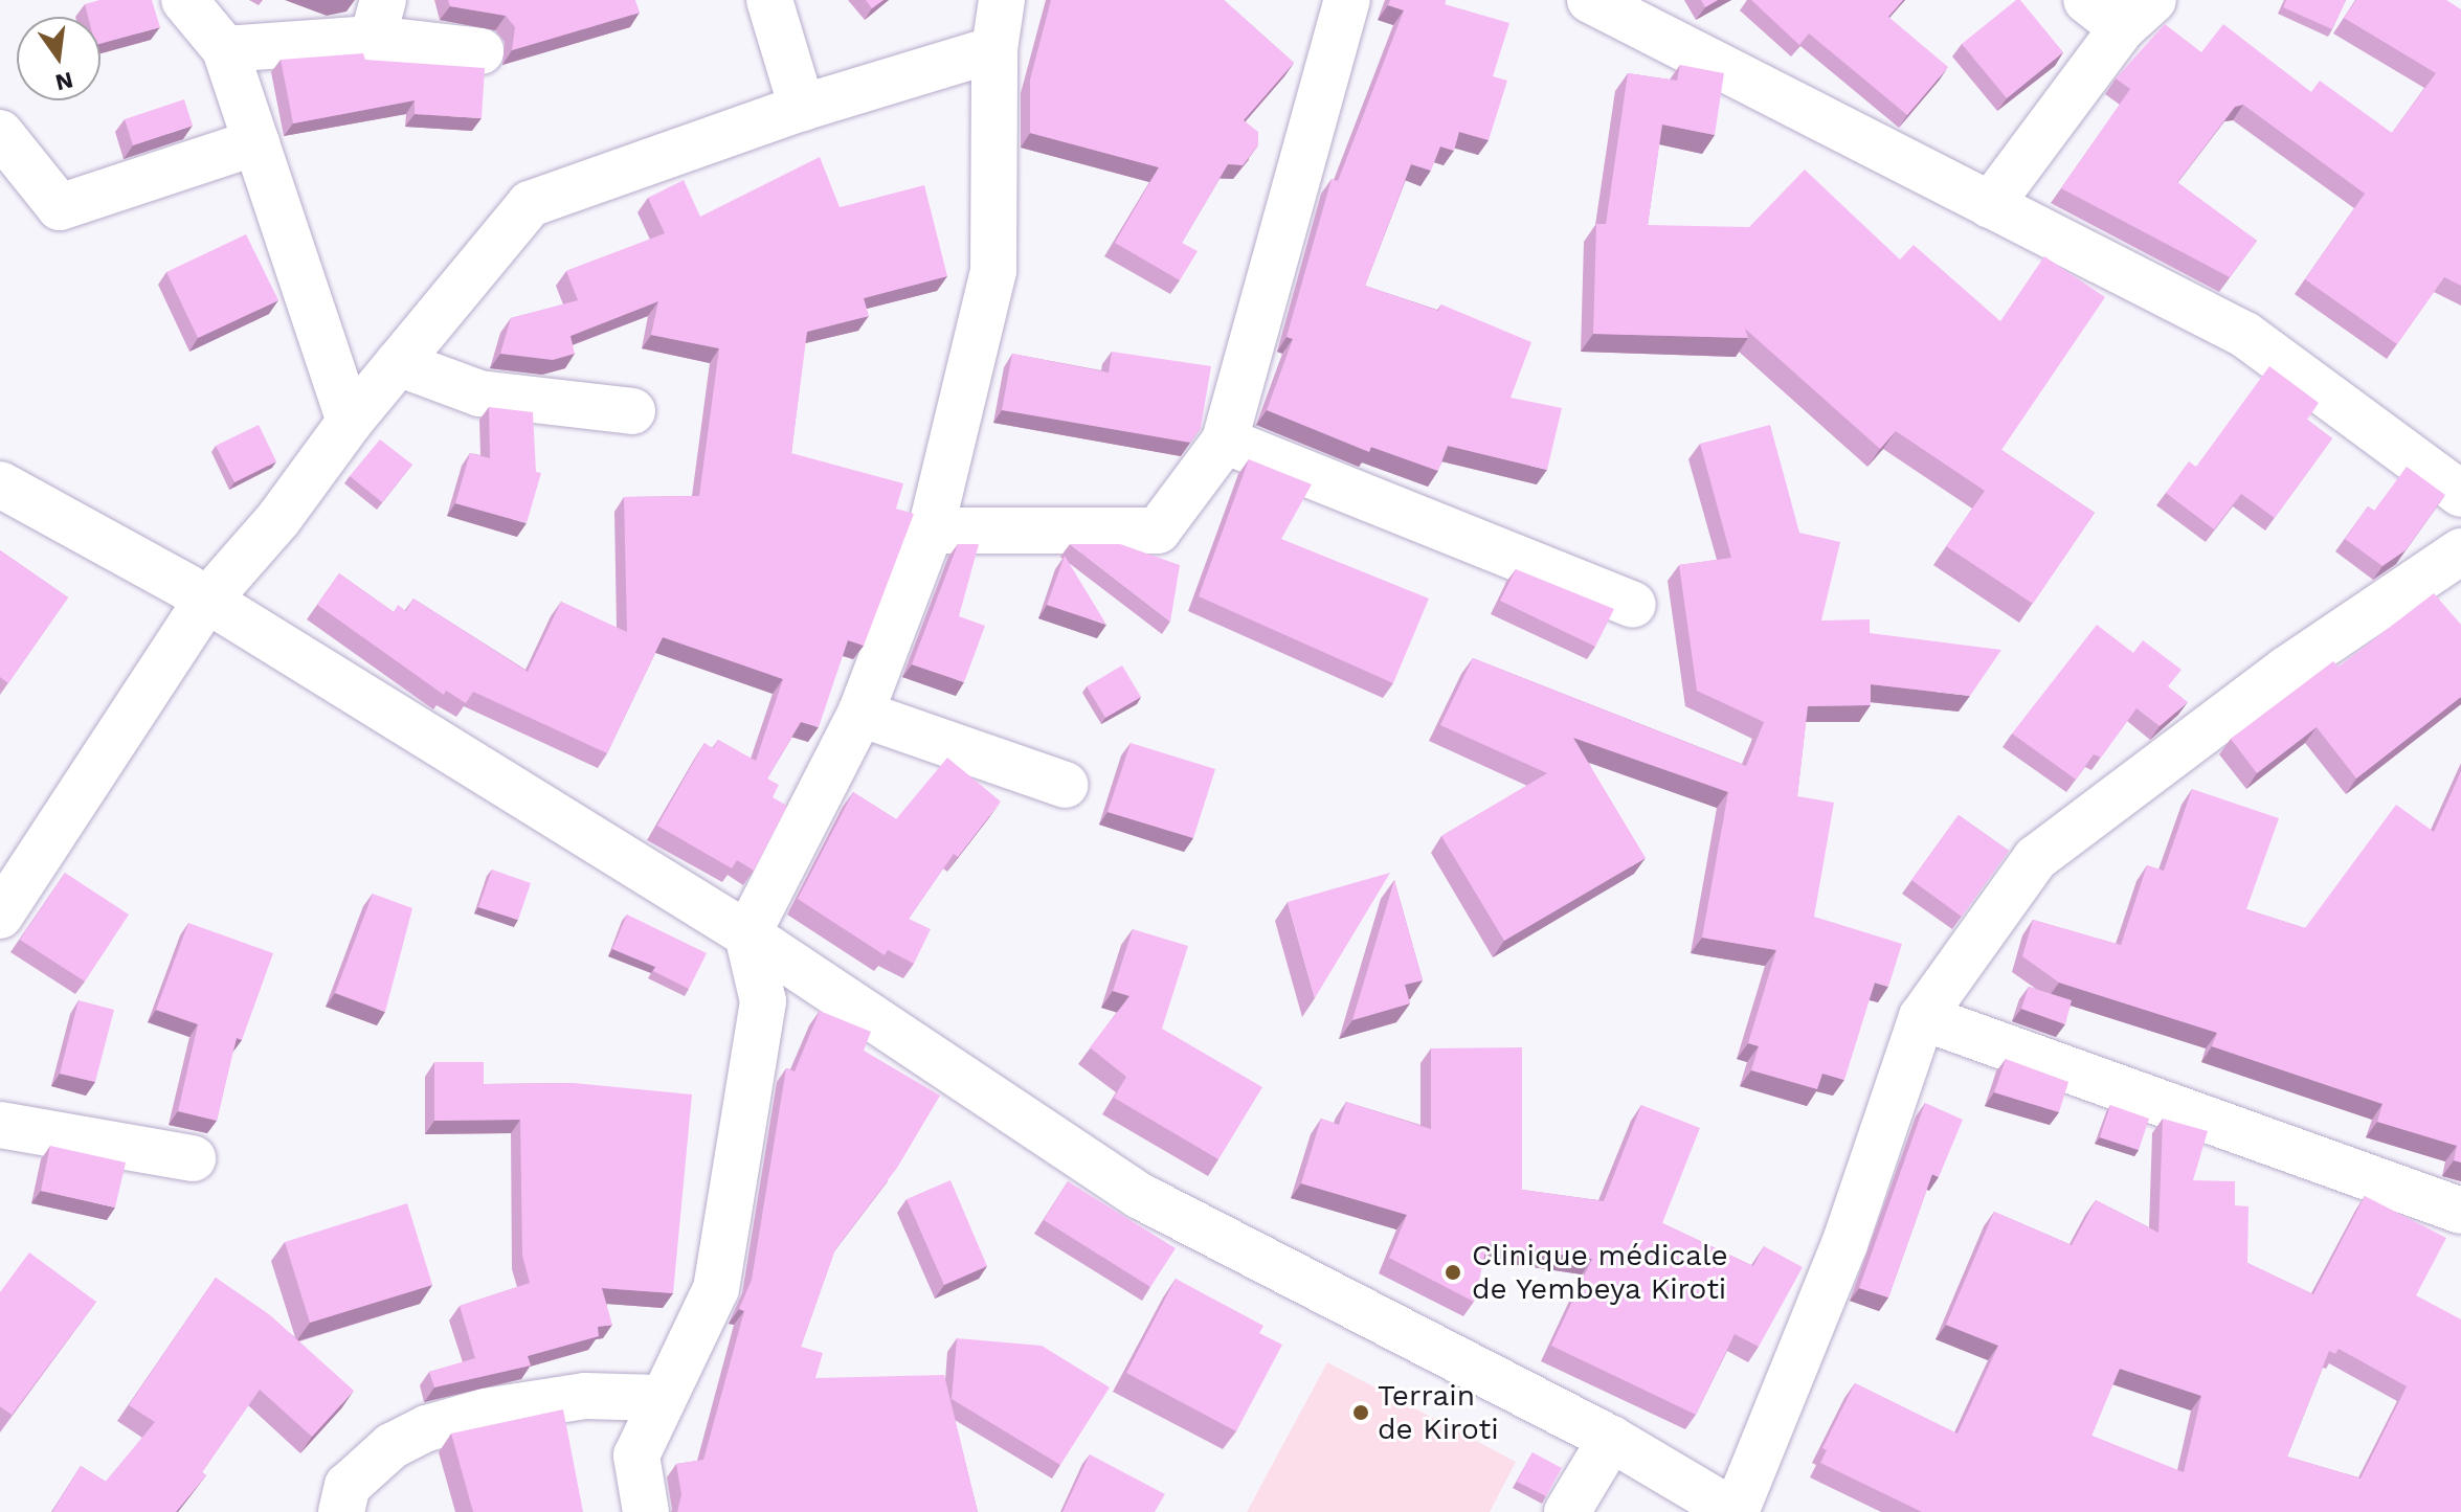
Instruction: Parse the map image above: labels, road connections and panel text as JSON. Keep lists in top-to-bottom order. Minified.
{"places":["Clinique médicale de Yembeya Kiroti","Terrain de Kiroti"],"north":"bottom"}
